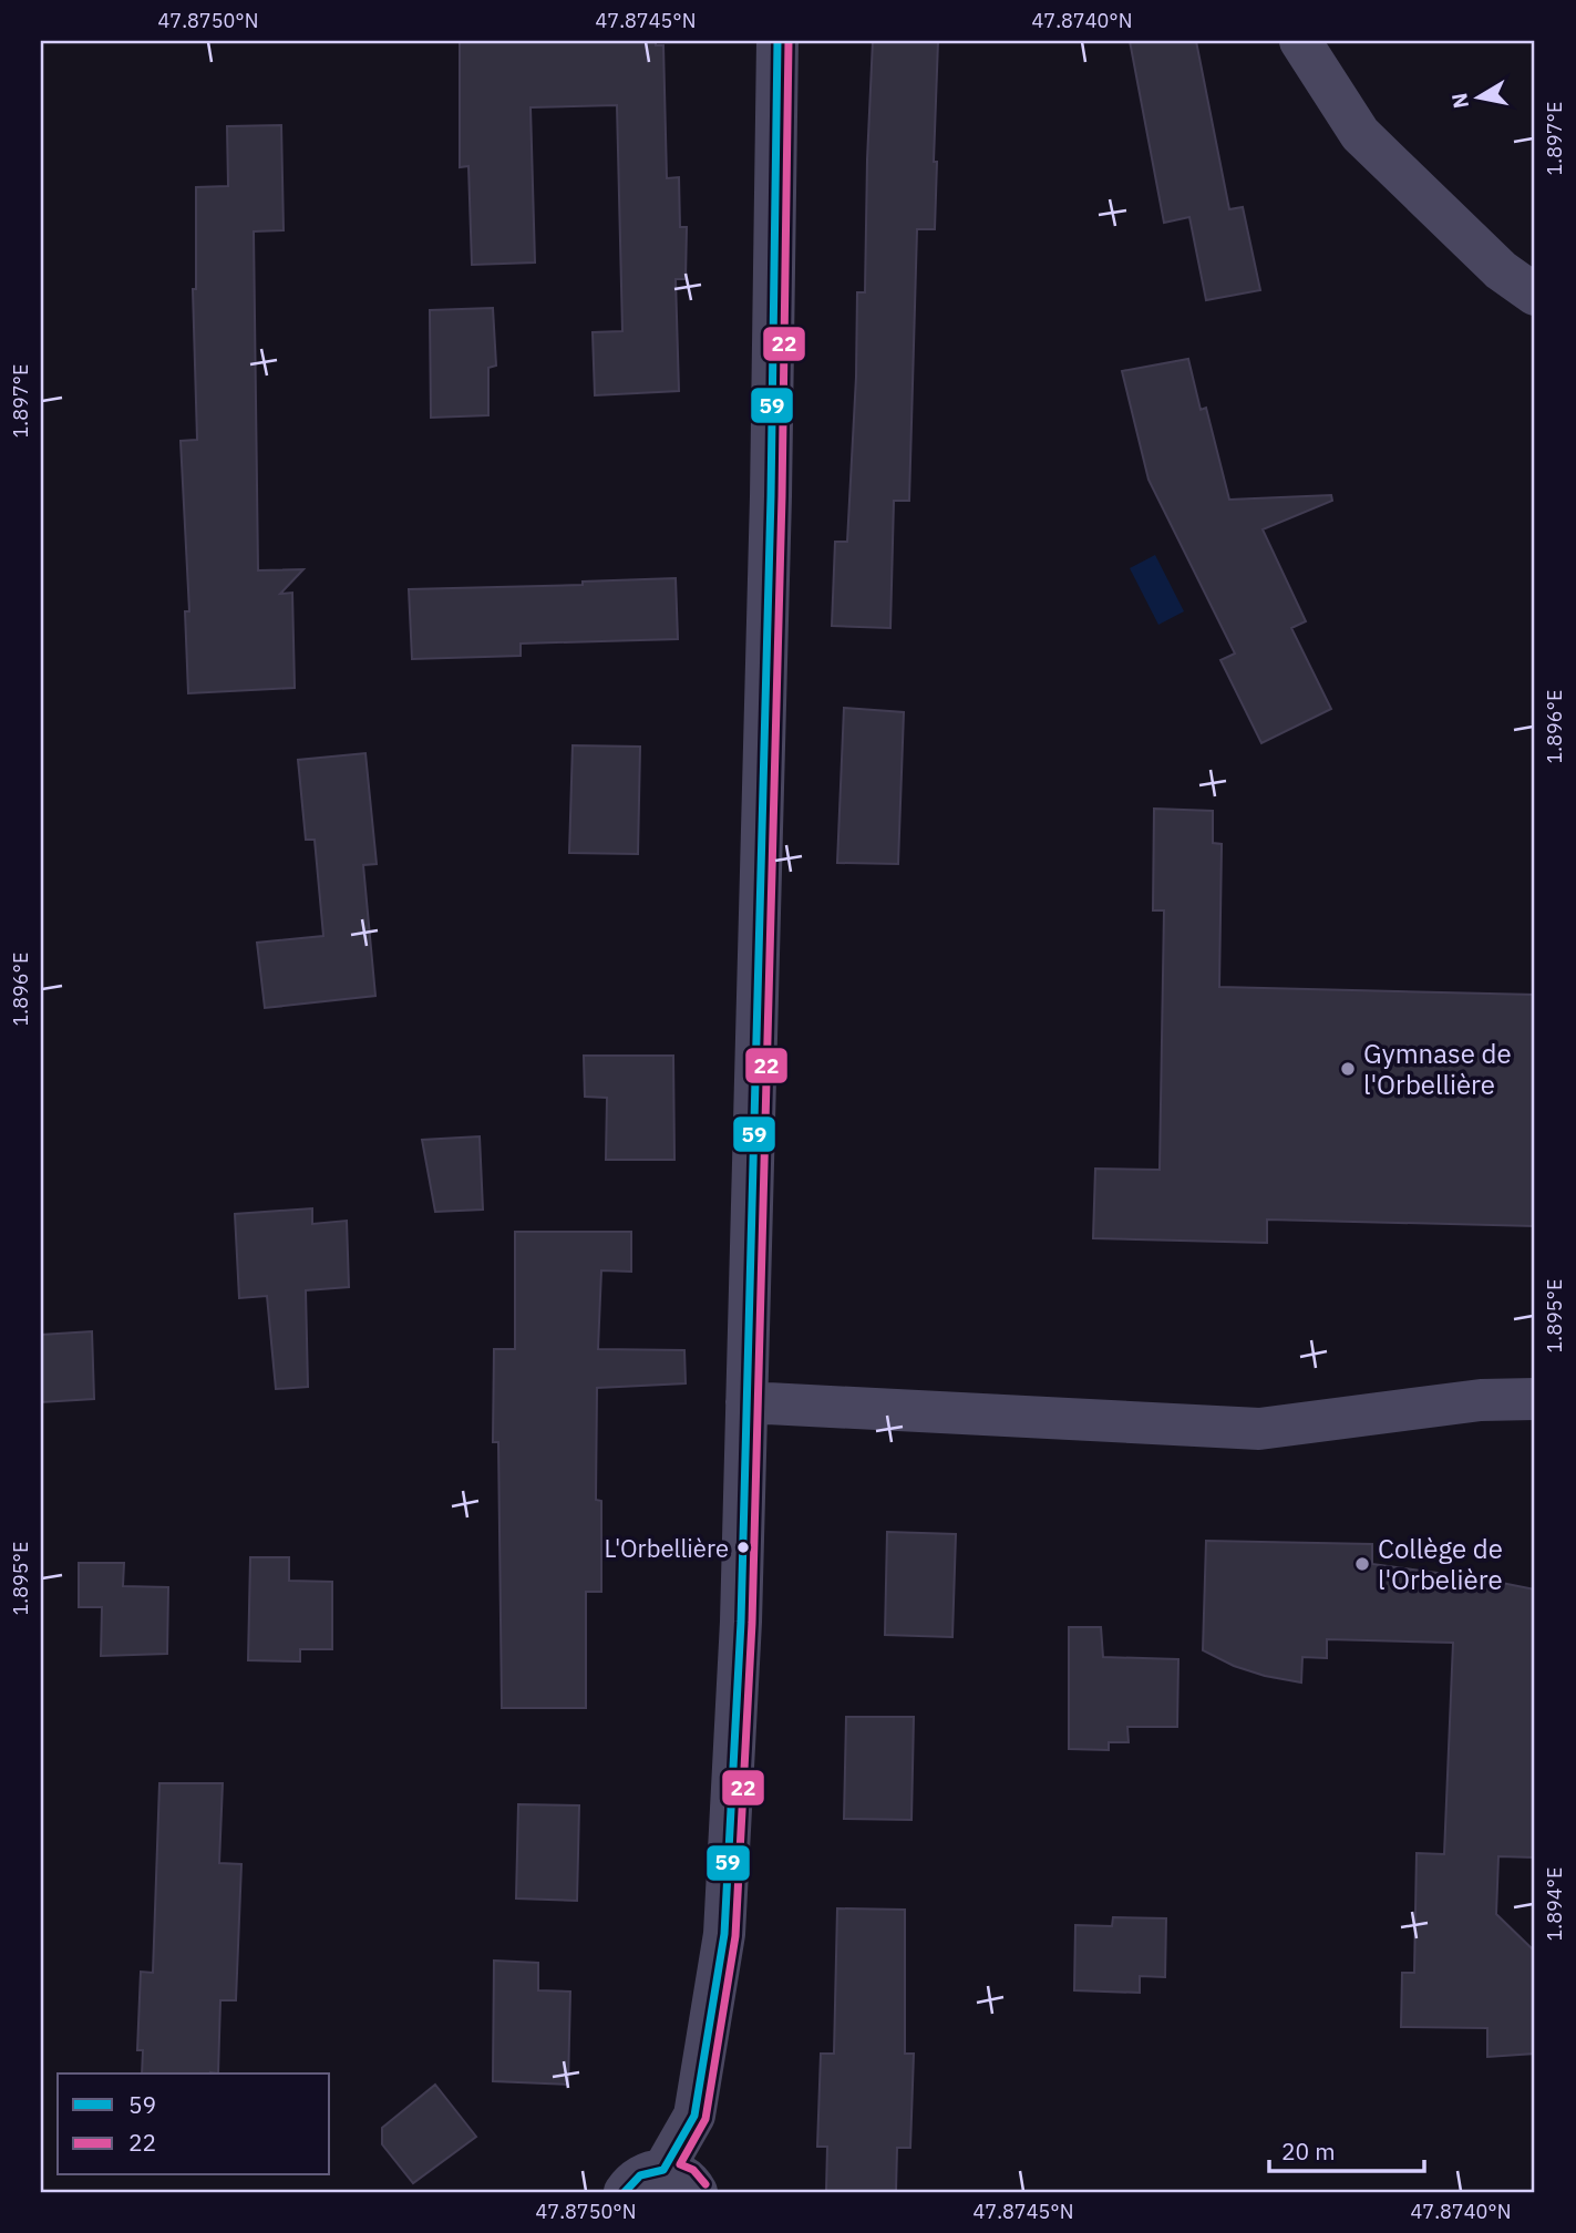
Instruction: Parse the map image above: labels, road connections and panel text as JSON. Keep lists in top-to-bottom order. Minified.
{"places":["Gymnase de l'Orbellière","L'Orbellière","Collège de l'Orbelière"],"lines":["transit line 59","transit line 22"],"legend":["59","22"],"scale_bar":"20 m","north":"left","coordinates":["47.8750°N","47.8745°N","47.8740°N","1.897°E","1.896°E","1.895°E","1.894°E"]}
